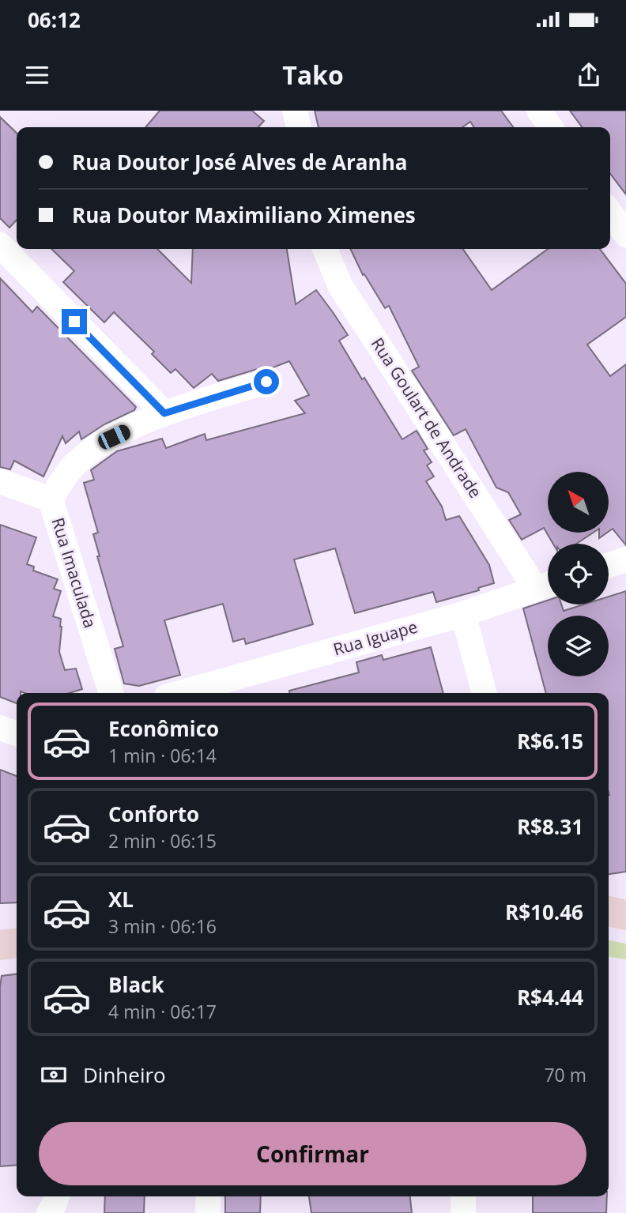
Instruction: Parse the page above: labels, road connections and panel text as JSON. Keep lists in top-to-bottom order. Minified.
{"streets":{"street":["Rua Goulart de Andrade","Rua Imaculada","Rua Iguape"]},"crossings":[["Rua Goulart de Andrade","Rua Iguape"]],"north":"top left","page":{"status":"06:12","header":"Tako","banner":["Rua Doutor José Alves de Aranha","Rua Doutor Maximiliano Ximenes"],"list":[{"name":"Econômico","note":"1 min · 06:14","value":"R$6.15"},{"name":"Conforto","note":"2 min · 06:15","value":"R$8.31"},{"name":"XL","note":"3 min · 06:16","value":"R$10.46"},{"name":"Black","note":"4 min · 06:17","value":"R$4.44"}],"pay":["Dinheiro","70 m"],"buttons":"Confirmar"}}
